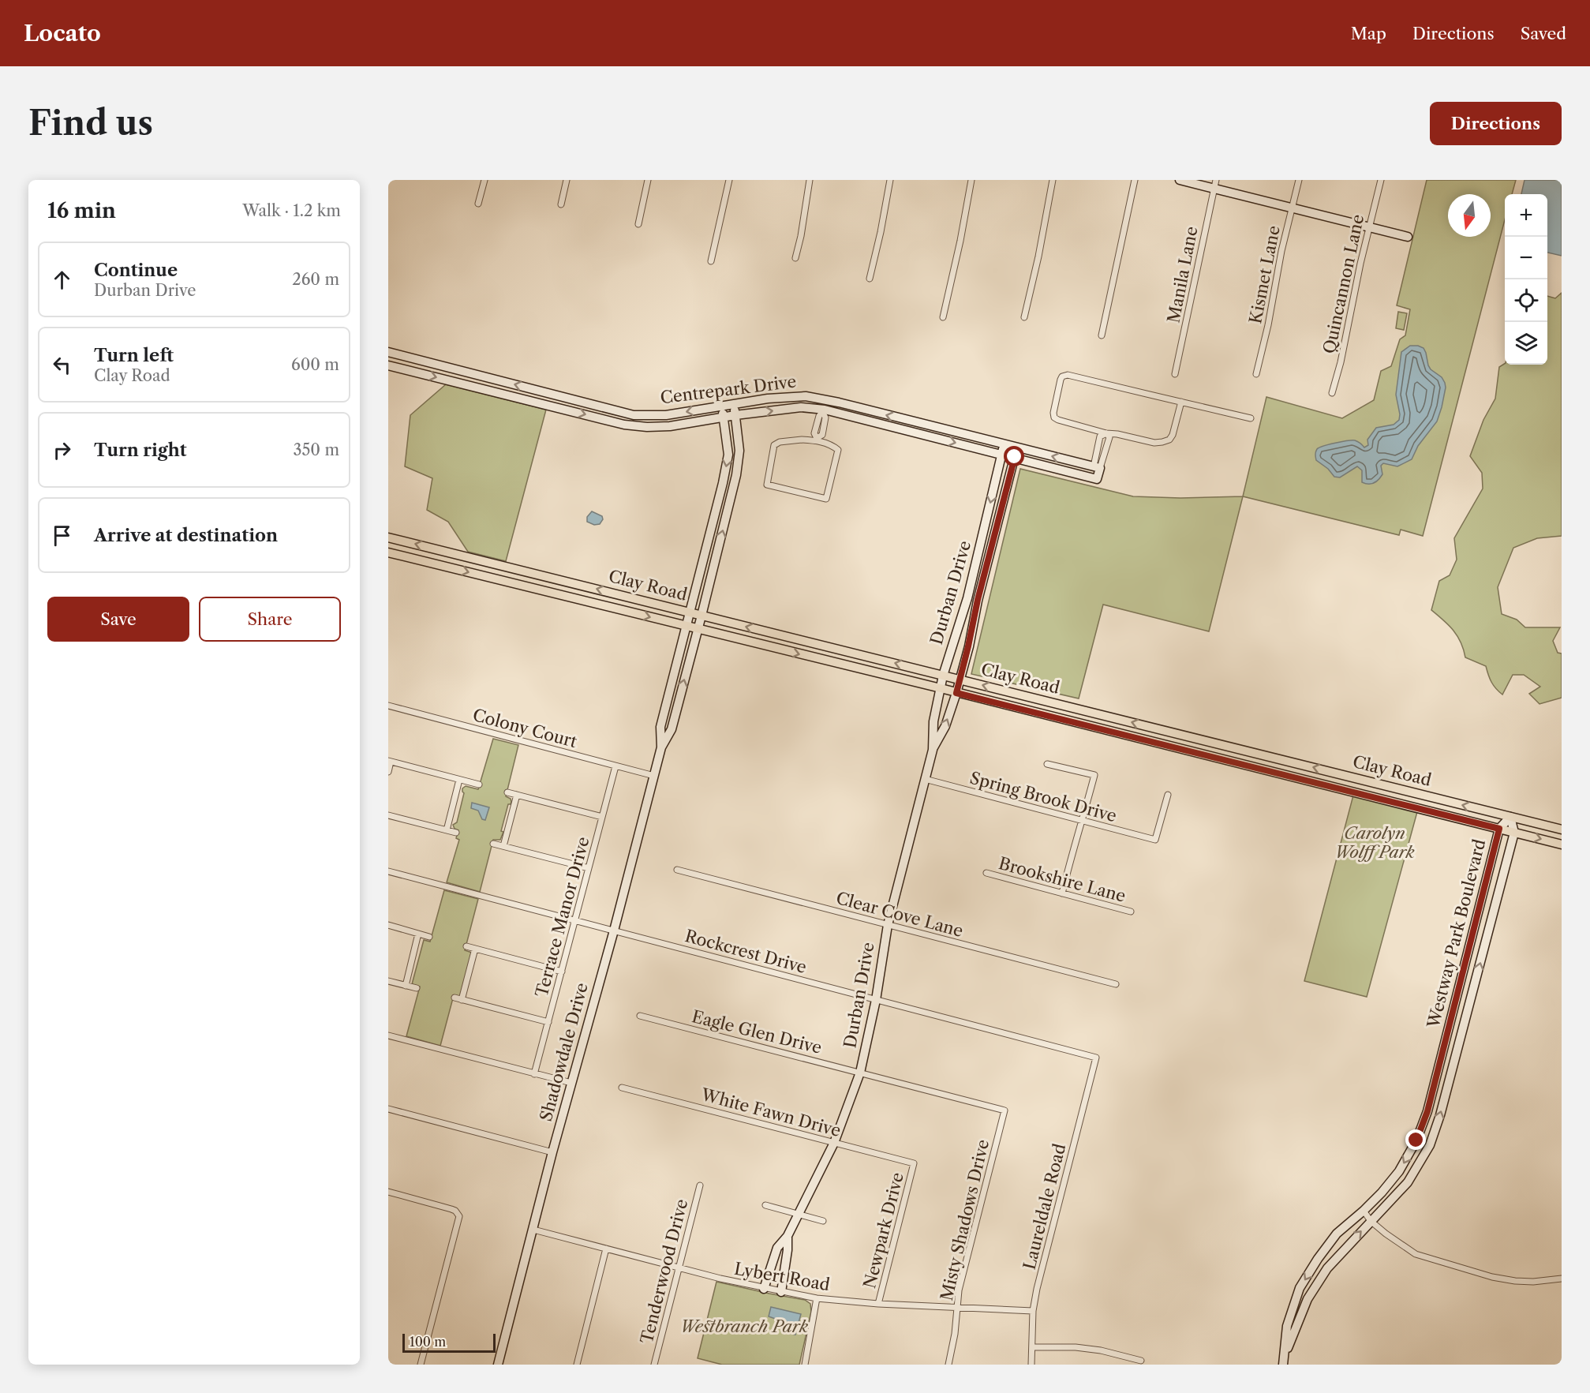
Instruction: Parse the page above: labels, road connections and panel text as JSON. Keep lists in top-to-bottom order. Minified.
{"streets":{"main road":["Clay Road"],"street":["Manila Lane","Kismet Lane","Quincannon Lane","Centrepark Drive","Durban Drive","Colony Court","Spring Brook Drive","Brookshire Lane","Clear Cove Lane","Terrace Manor Drive","Westway Park Boulevard","Rockcrest Drive","Eagle Glen Drive","Shadowdale Drive","White Fawn Drive","Laureldale Road","Misty Shadows Drive","Newpark Drive","Tenderwood Drive","Lybert Road"]},"crossings":[["Centrepark Drive","Durban Drive"],["Centrepark Drive","Shadowdale Drive"],["Clay Road","Durban Drive"],["Clay Road","Westway Park Boulevard"],["Clay Road","Shadowdale Drive"],["Durban Drive","Spring Brook Drive"],["Durban Drive","Clear Cove Lane"],["Durban Drive","Rockcrest Drive"],["Durban Drive","Eagle Glen Drive"],["Durban Drive","White Fawn Drive"],["Durban Drive","Lybert Road"],["Colony Court","Terrace Manor Drive"],["Colony Court","Shadowdale Drive"],["Terrace Manor Drive","Rockcrest Drive"],["Rockcrest Drive","Shadowdale Drive"],["Rockcrest Drive","Laureldale Road"],["Eagle Glen Drive","Misty Shadows Drive"],["Shadowdale Drive","Lybert Road"],["White Fawn Drive","Newpark Drive"],["Laureldale Road","Lybert Road"],["Misty Shadows Drive","Lybert Road"],["Newpark Drive","Lybert Road"],["Tenderwood Drive","Lybert Road"]],"parks":["Carolyn Wolff Park","Westbranch Park"],"scale_bar":"100 m","north":"bottom","page":{"header":"Locato","nav":["Map","Directions","Saved"],"buttons":["Directions",["Save","Share"]],"title":"Find us","heading":["16 min","Walk · 1.2 km"],"map_buttons":["+","−"],"list":[["Continue","Durban Drive","260 m"],["Turn left","Clay Road","600 m"],["Turn right","350 m"],"Arrive at destination"],"scale":"100 m"}}
